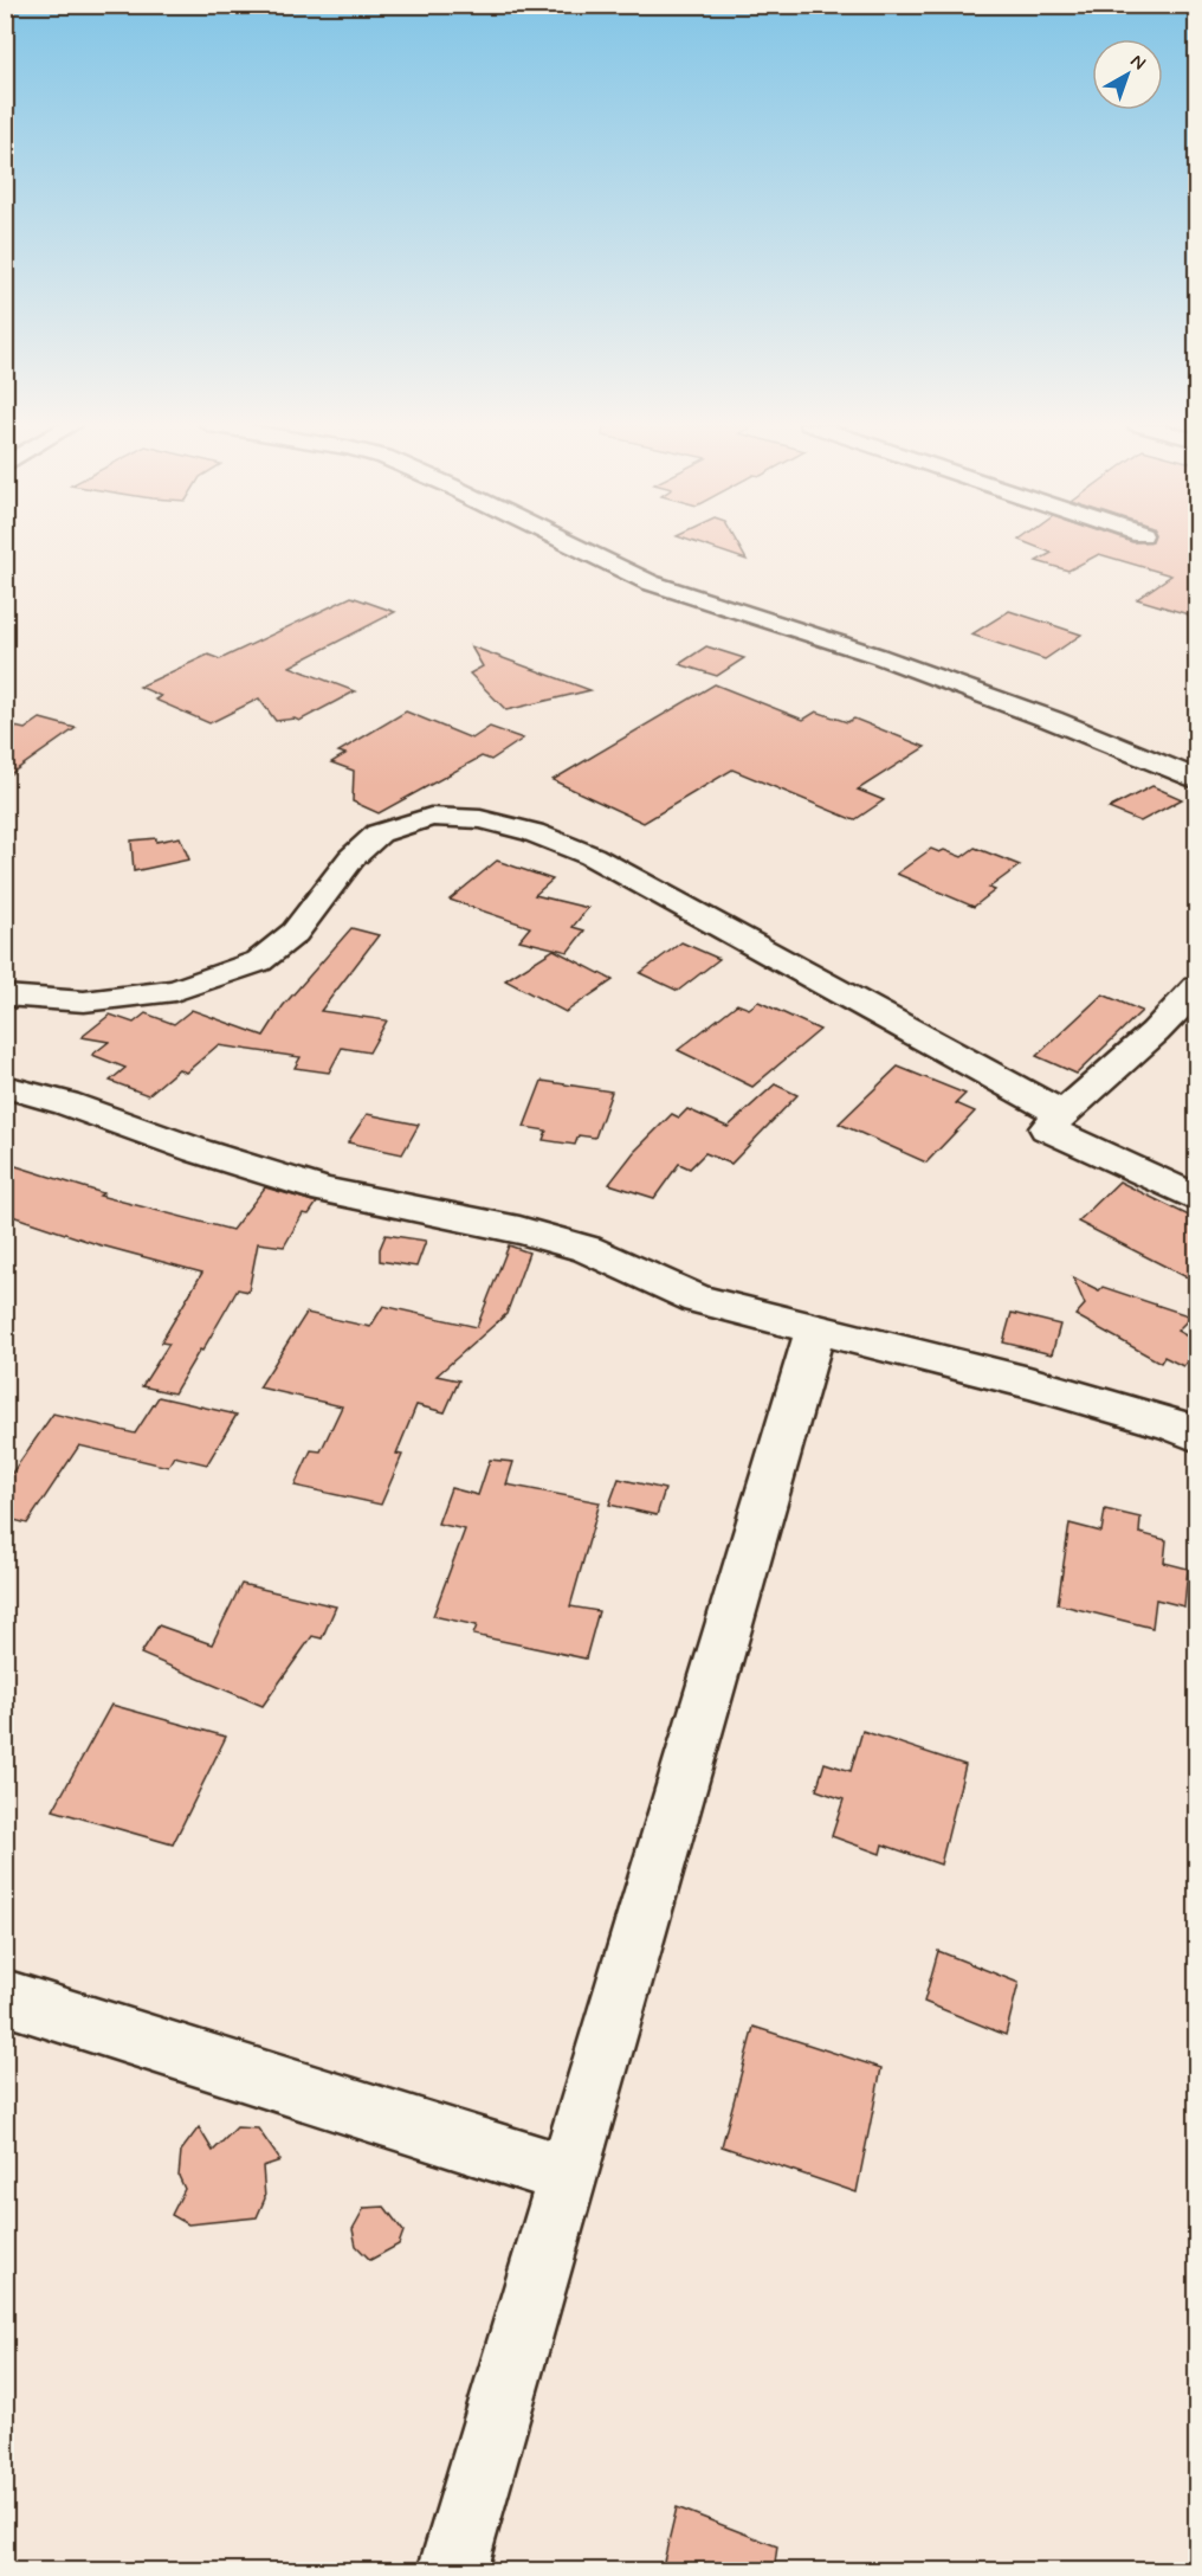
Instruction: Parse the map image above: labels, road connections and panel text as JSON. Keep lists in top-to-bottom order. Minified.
{"north":"top right"}
